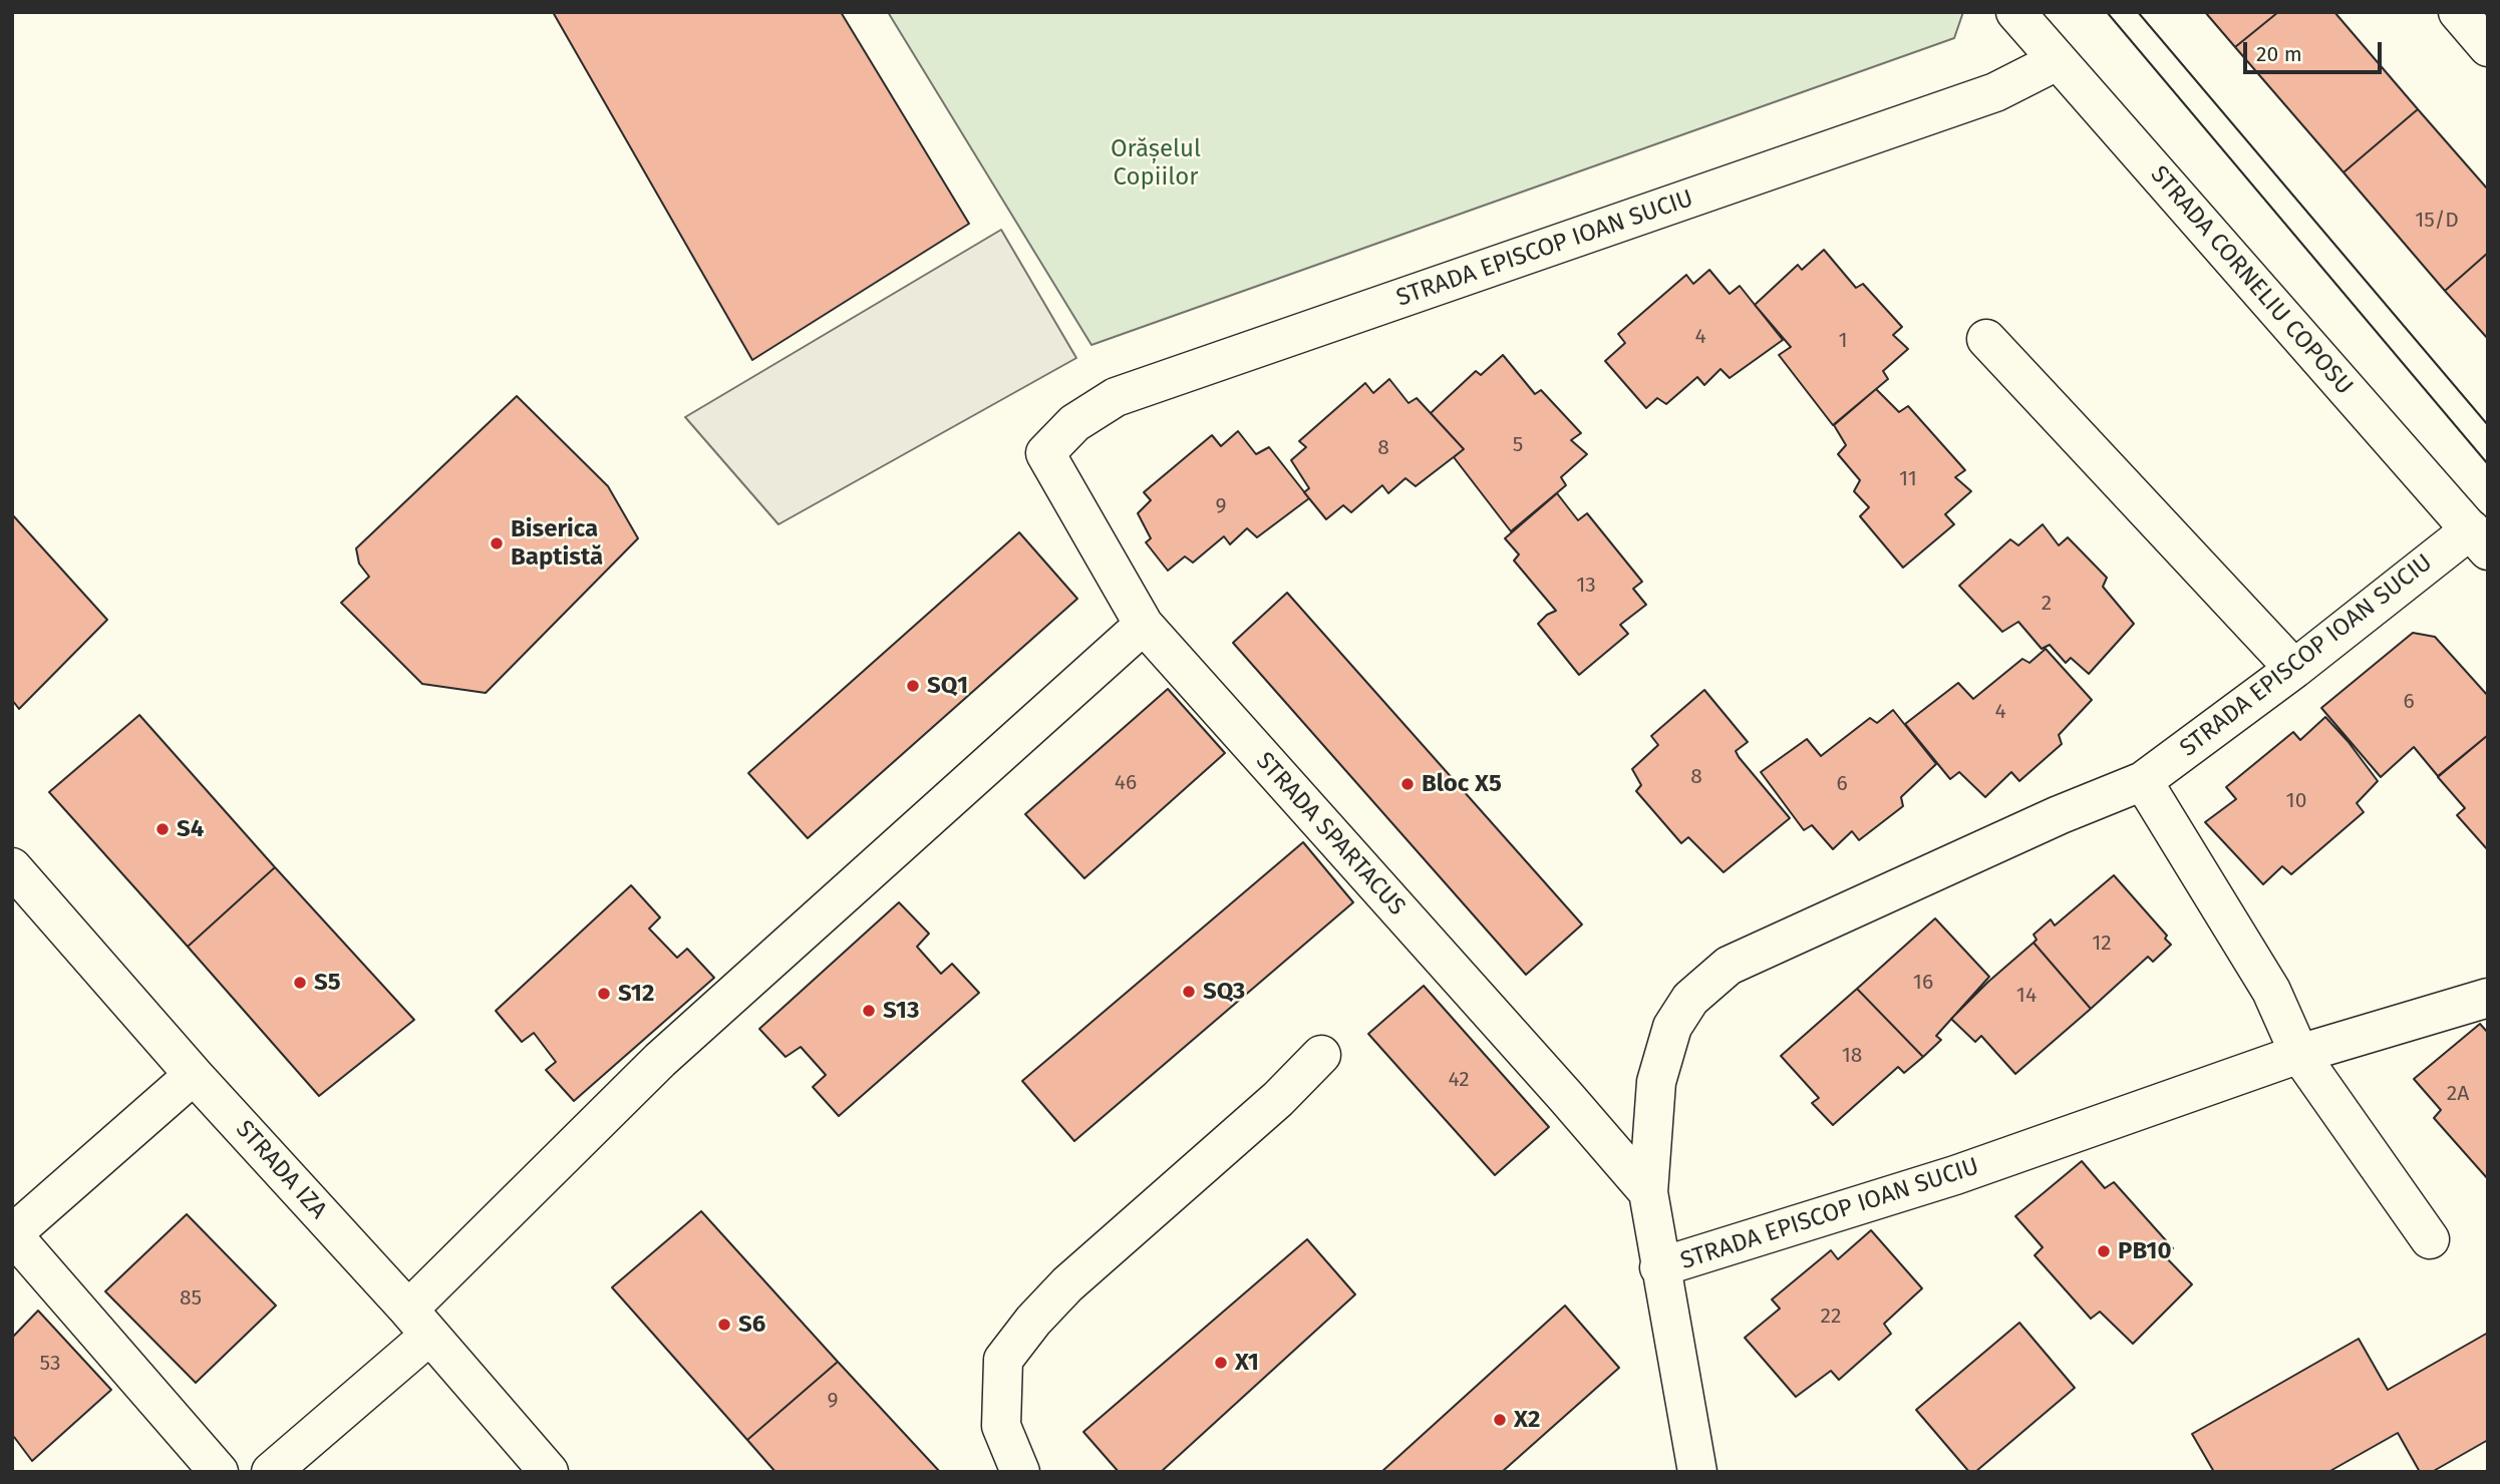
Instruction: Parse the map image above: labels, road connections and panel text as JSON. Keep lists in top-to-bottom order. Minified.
{"streets":{"street":["STRADA EPISCOP IOAN SUCIU","STRADA CORNELIU COPOSU","STRADA SPARTACUS","STRADA IZA"]},"crossings":[["STRADA EPISCOP IOAN SUCIU","STRADA CORNELIU COPOSU"],["STRADA EPISCOP IOAN SUCIU","STRADA SPARTACUS"]],"parks":["Orășelul Copiilor"],"places":["Biserica Baptistă","SQ1","Bloc X5","S4","S5","SQ3","S12","S13","PB10","S6","X1","X2"],"house_numbers":["15/D","4","1","5","8","11","9","13","2","6","4","8","46","6","10","12","16","14","18","42","2A","85","22","53","9"],"scale_bar":"20 m"}
